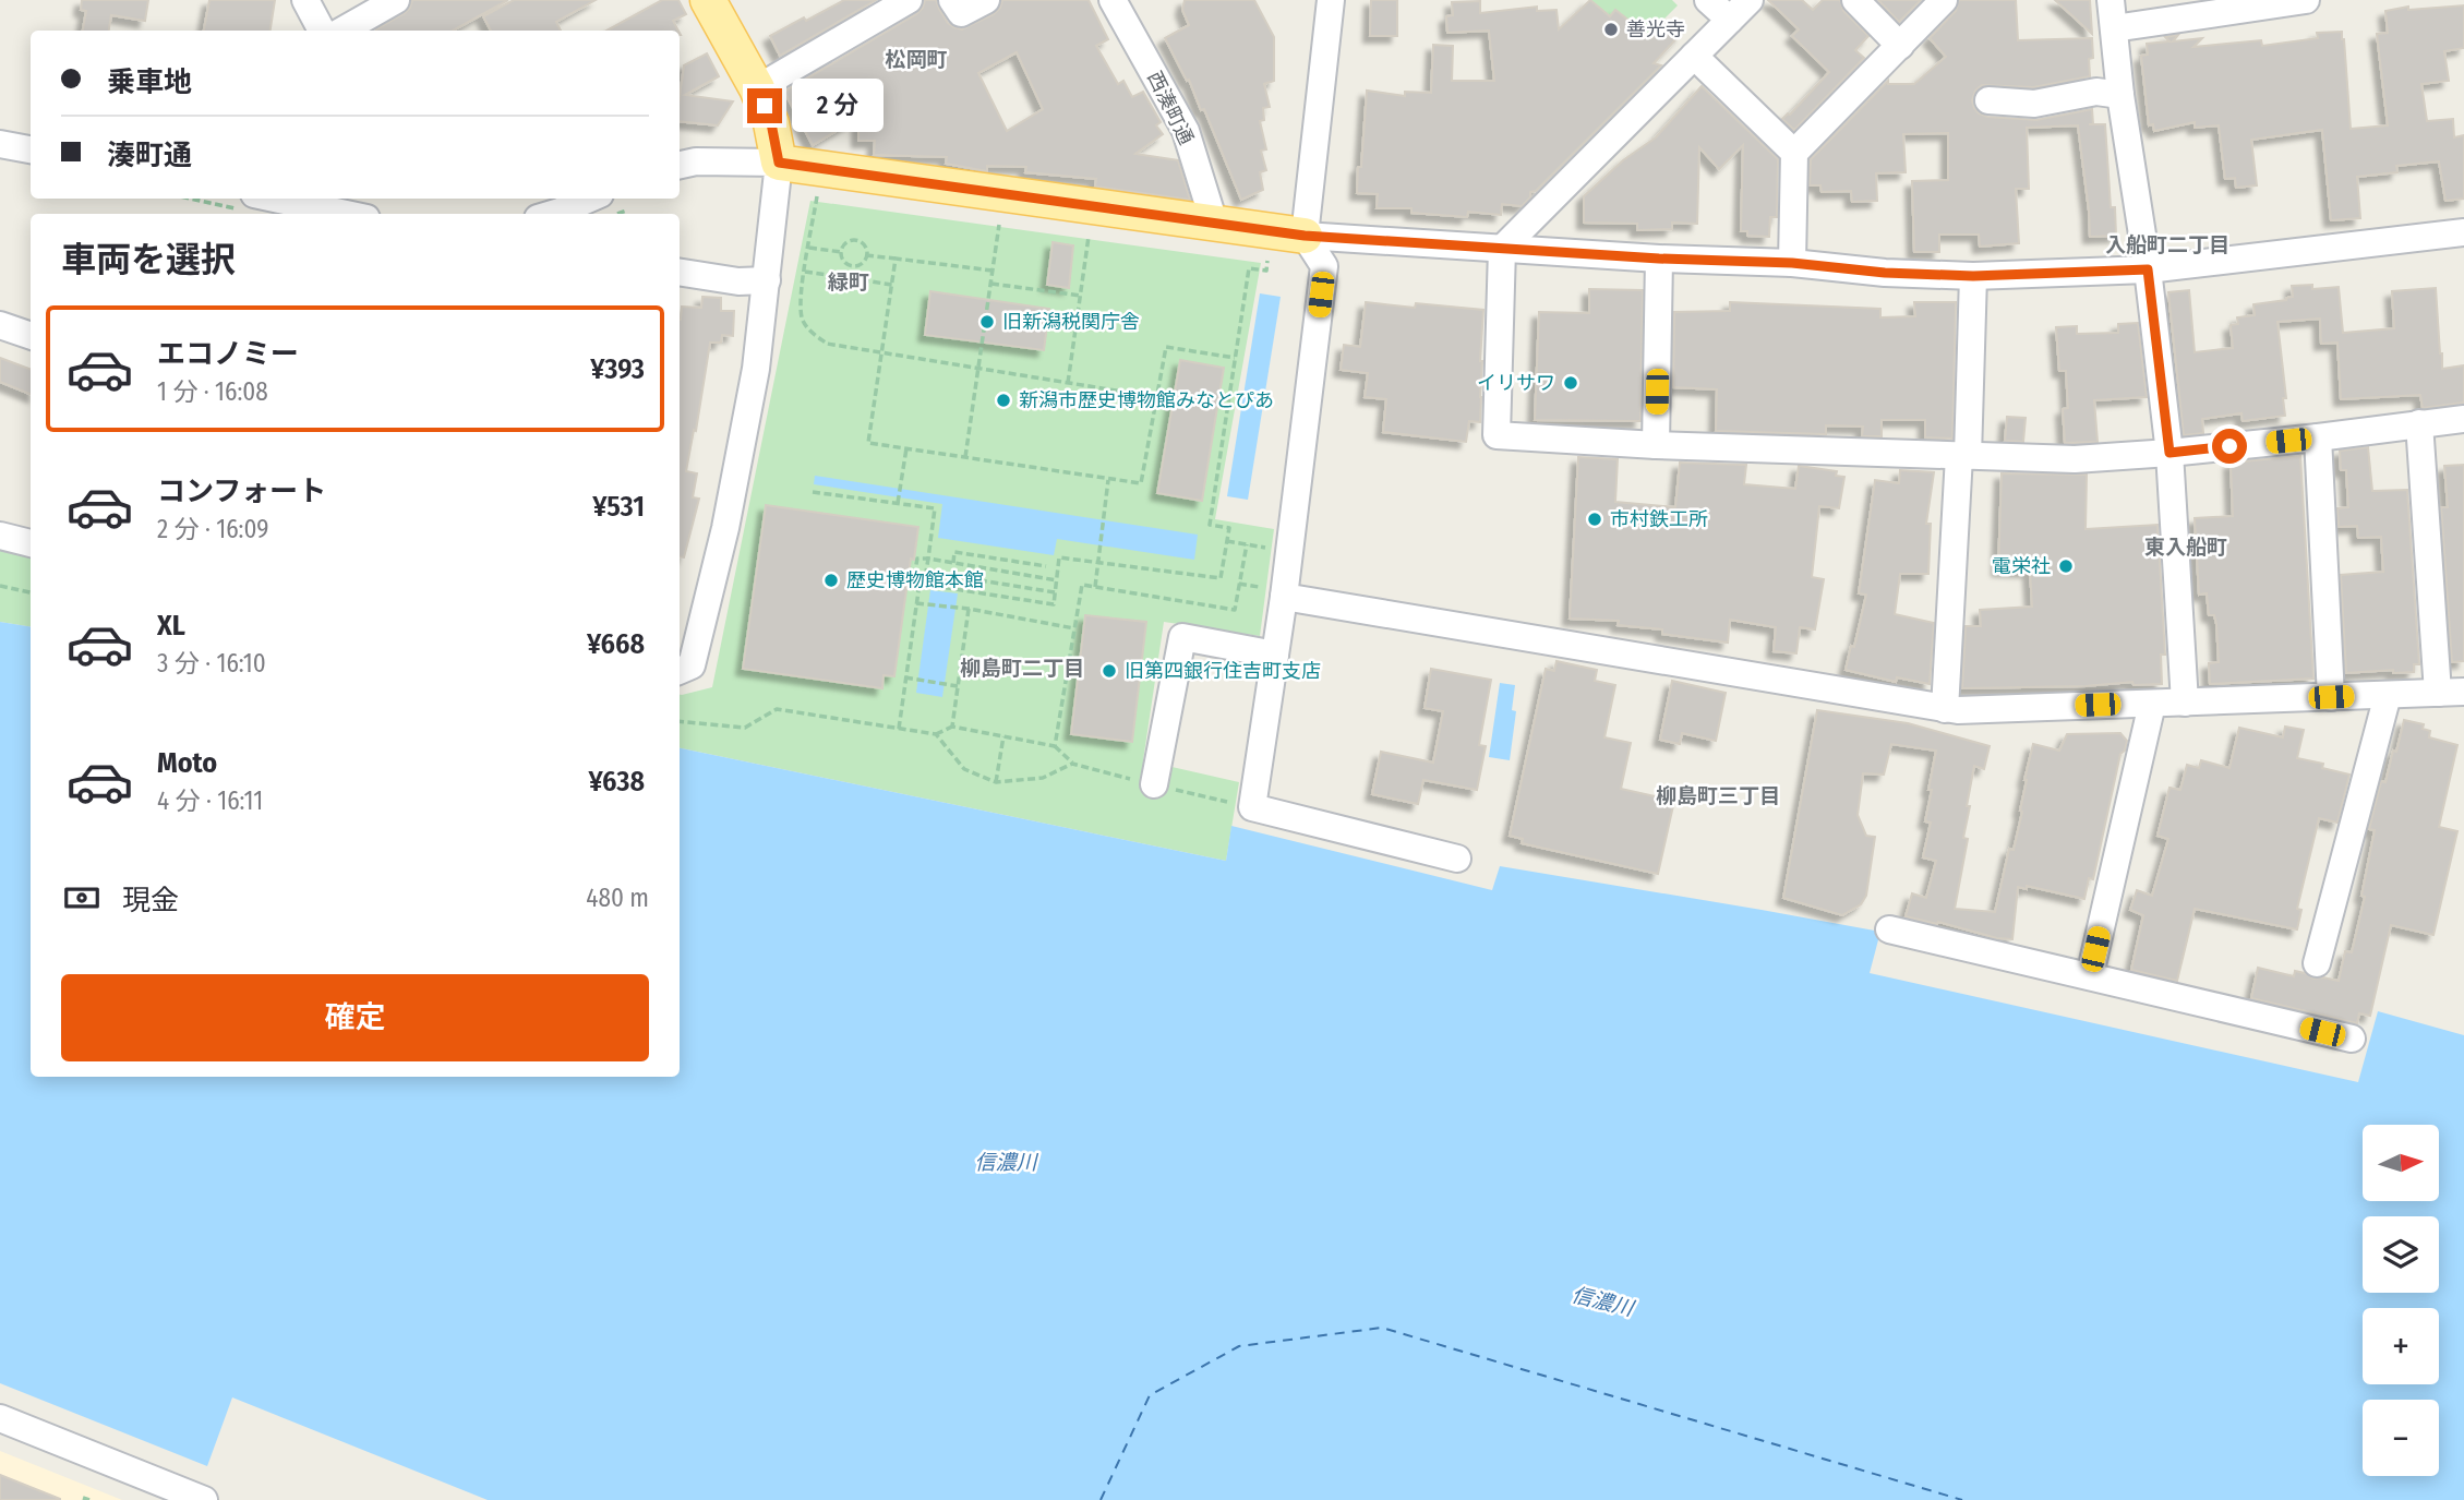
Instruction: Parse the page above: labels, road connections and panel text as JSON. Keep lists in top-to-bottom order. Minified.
{"streets":{"street":["西湊町通"]},"districts":["松岡町","入船町二丁目","緑町","東入船町","柳島町二丁目","柳島町三丁目"],"water":["信濃川"],"places":["善光寺","旧新潟税関庁舎","イリサワ","新潟市歴史博物館みなとぴあ","市村鉄工所","電栄社","歴史博物館本館","旧第四銀行住吉町支店"],"north":"right","page":{"banner":["乗車地","湊町通"],"bubble":"2 分","heading":"車両を選択","list":[{"name":"エコノミー","note":"1 分 · 16:08","value":"¥393"},{"name":"コンフォート","note":"2 分 · 16:09","value":"¥531"},{"name":"XL","note":"3 分 · 16:10","value":"¥668"},{"name":"Moto","note":"4 分 · 16:11","value":"¥638"}],"pay":["現金","480 m"],"buttons":"確定","map_buttons":["+","−"]}}
